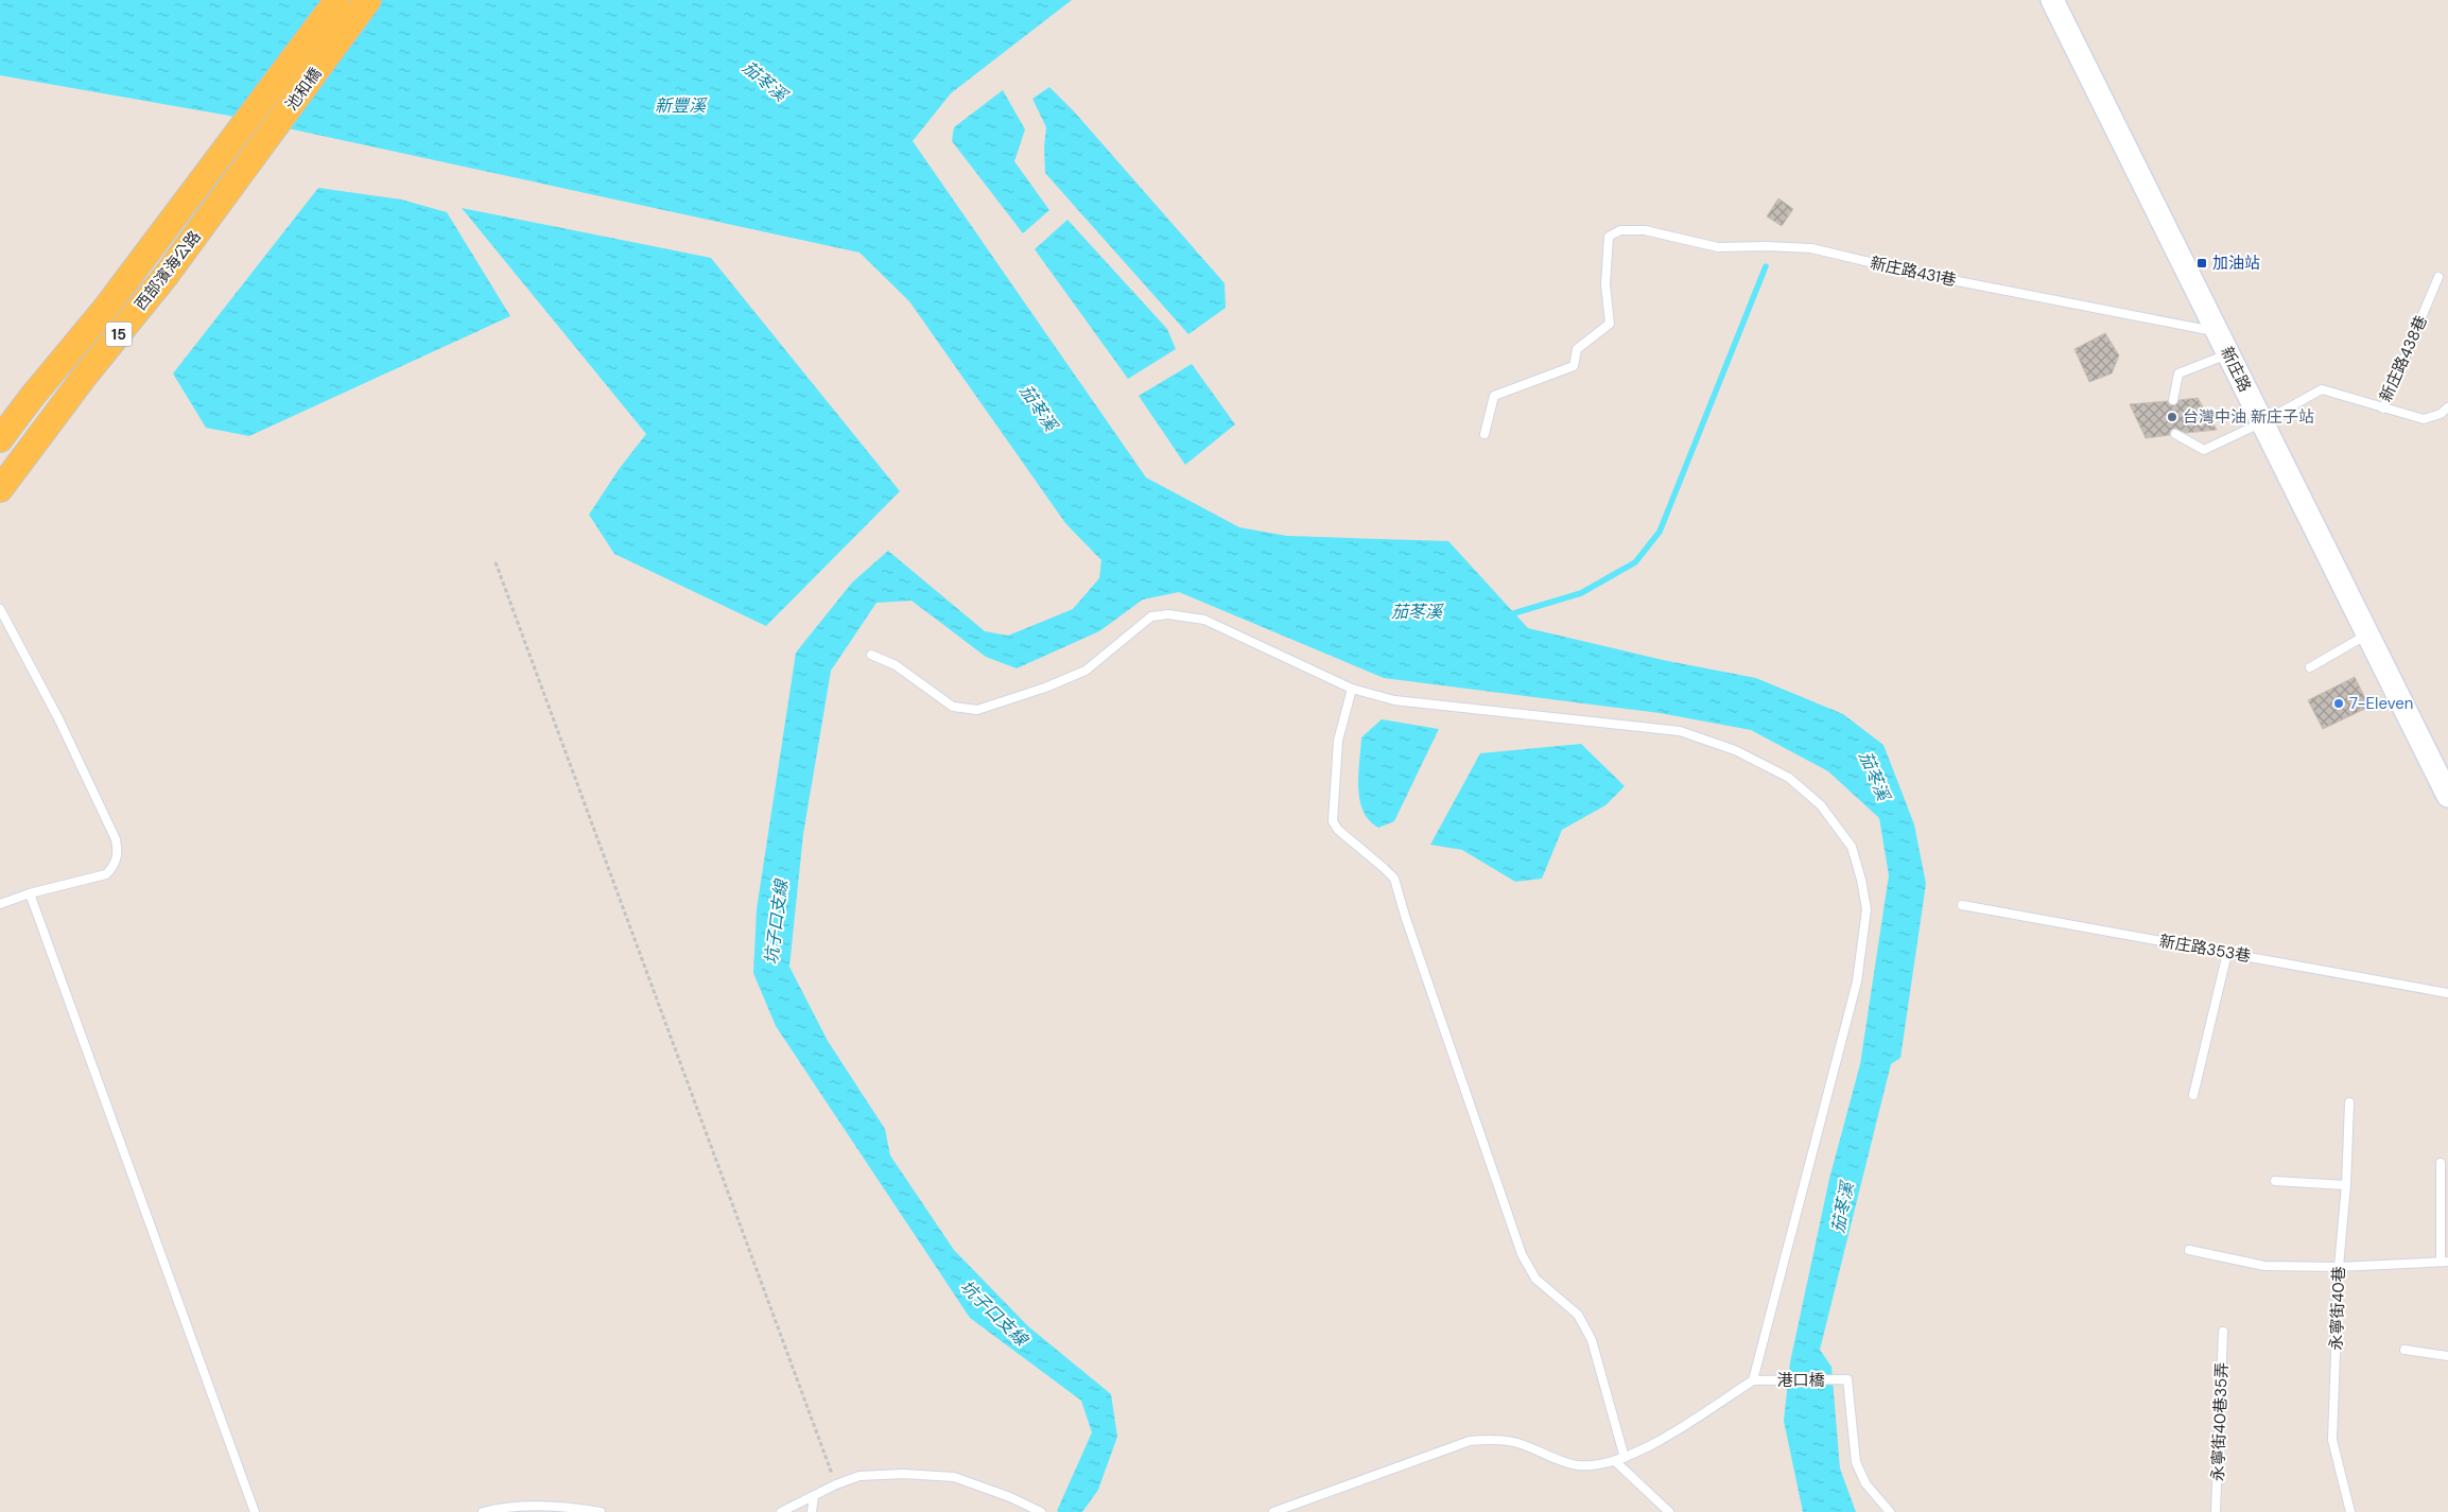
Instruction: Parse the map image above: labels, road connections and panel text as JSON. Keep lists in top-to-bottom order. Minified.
{"streets":{"main road":["池和橋","西部濱海公路","15"],"street":["新庄路"],"lane":["新庄路431巷","新庄路438巷","新庄路353巷","永寧街40巷","港口橋","永寧街40巷35弄"]},"crossings":[["池和橋","西部濱海公路"],["新庄路431巷","新庄路"],["新庄路438巷","新庄路"]],"water":["茄苳溪","新豐溪","坑子口支線"],"places":{"transit":["加油站"],"other":["台灣中油 新庄子站","7-Eleven"]}}
